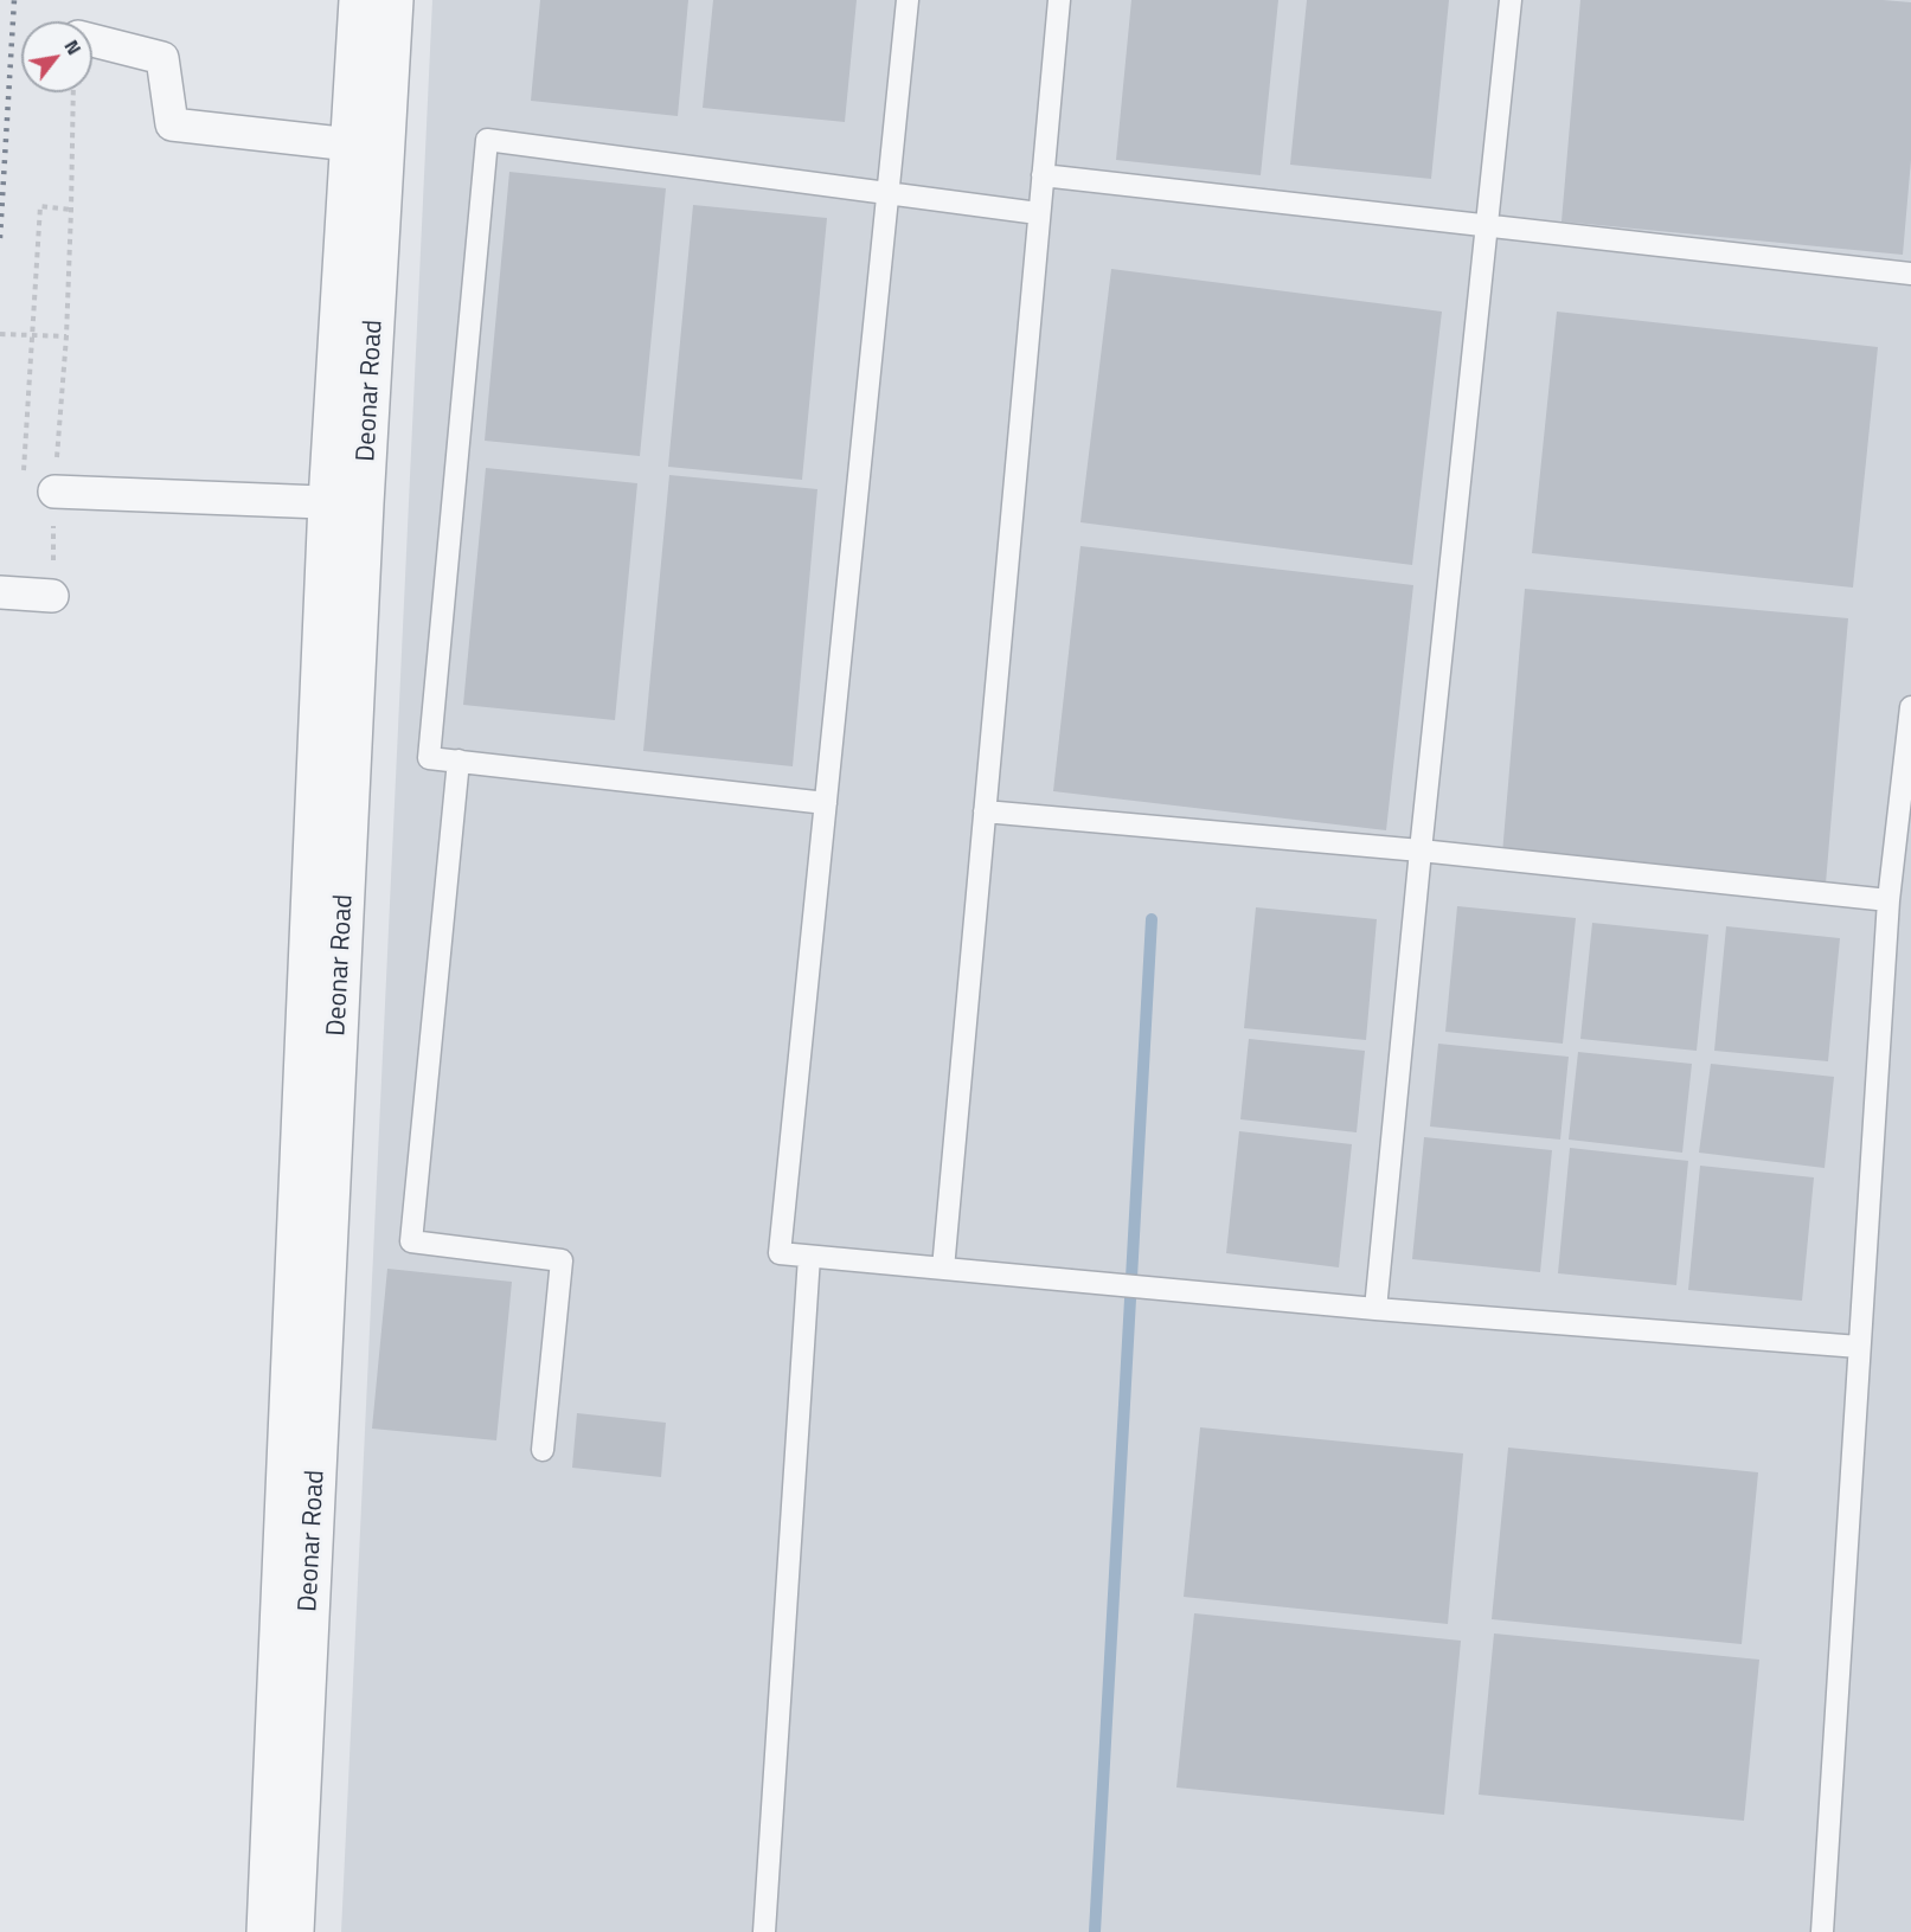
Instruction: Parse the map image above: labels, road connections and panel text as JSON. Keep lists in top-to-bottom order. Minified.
{"streets":{"street":["Deonar Road"]},"north":"top right"}
